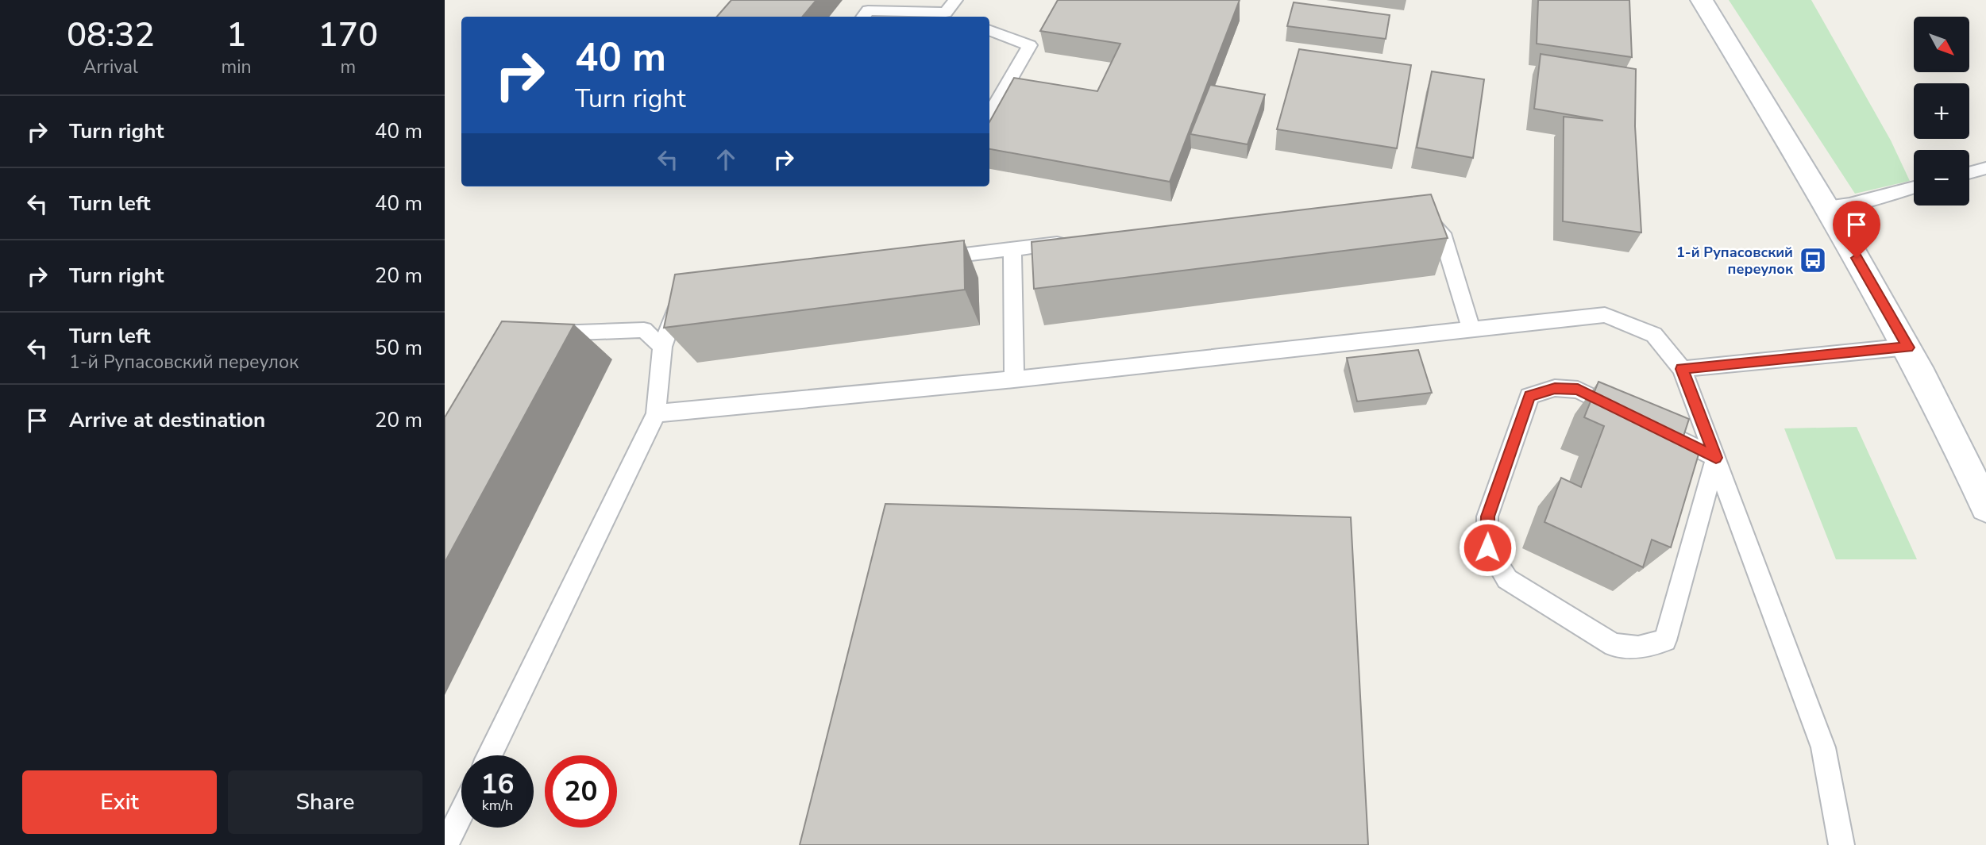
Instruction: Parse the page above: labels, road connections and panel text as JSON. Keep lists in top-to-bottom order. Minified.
{"places":{"bus stop":["1-й Рупасовский переулок"]},"north":"bottom right","page":{"eta":["08:32","Arrival","1","min","170","m"],"map_buttons":["+","−"],"turn":["40 m","Turn right"],"list":[{"name":"Turn right","value":"40 m"},{"name":"Turn left","value":"40 m"},{"name":"Turn right","value":"20 m"},{"name":"Turn left","note":"1-й Рупасовский переулок","value":"50 m"},{"name":"Arrive at destination","value":"20 m"}],"speed":"16 km/h","limit":"20","buttons":["Exit","Share"]}}
